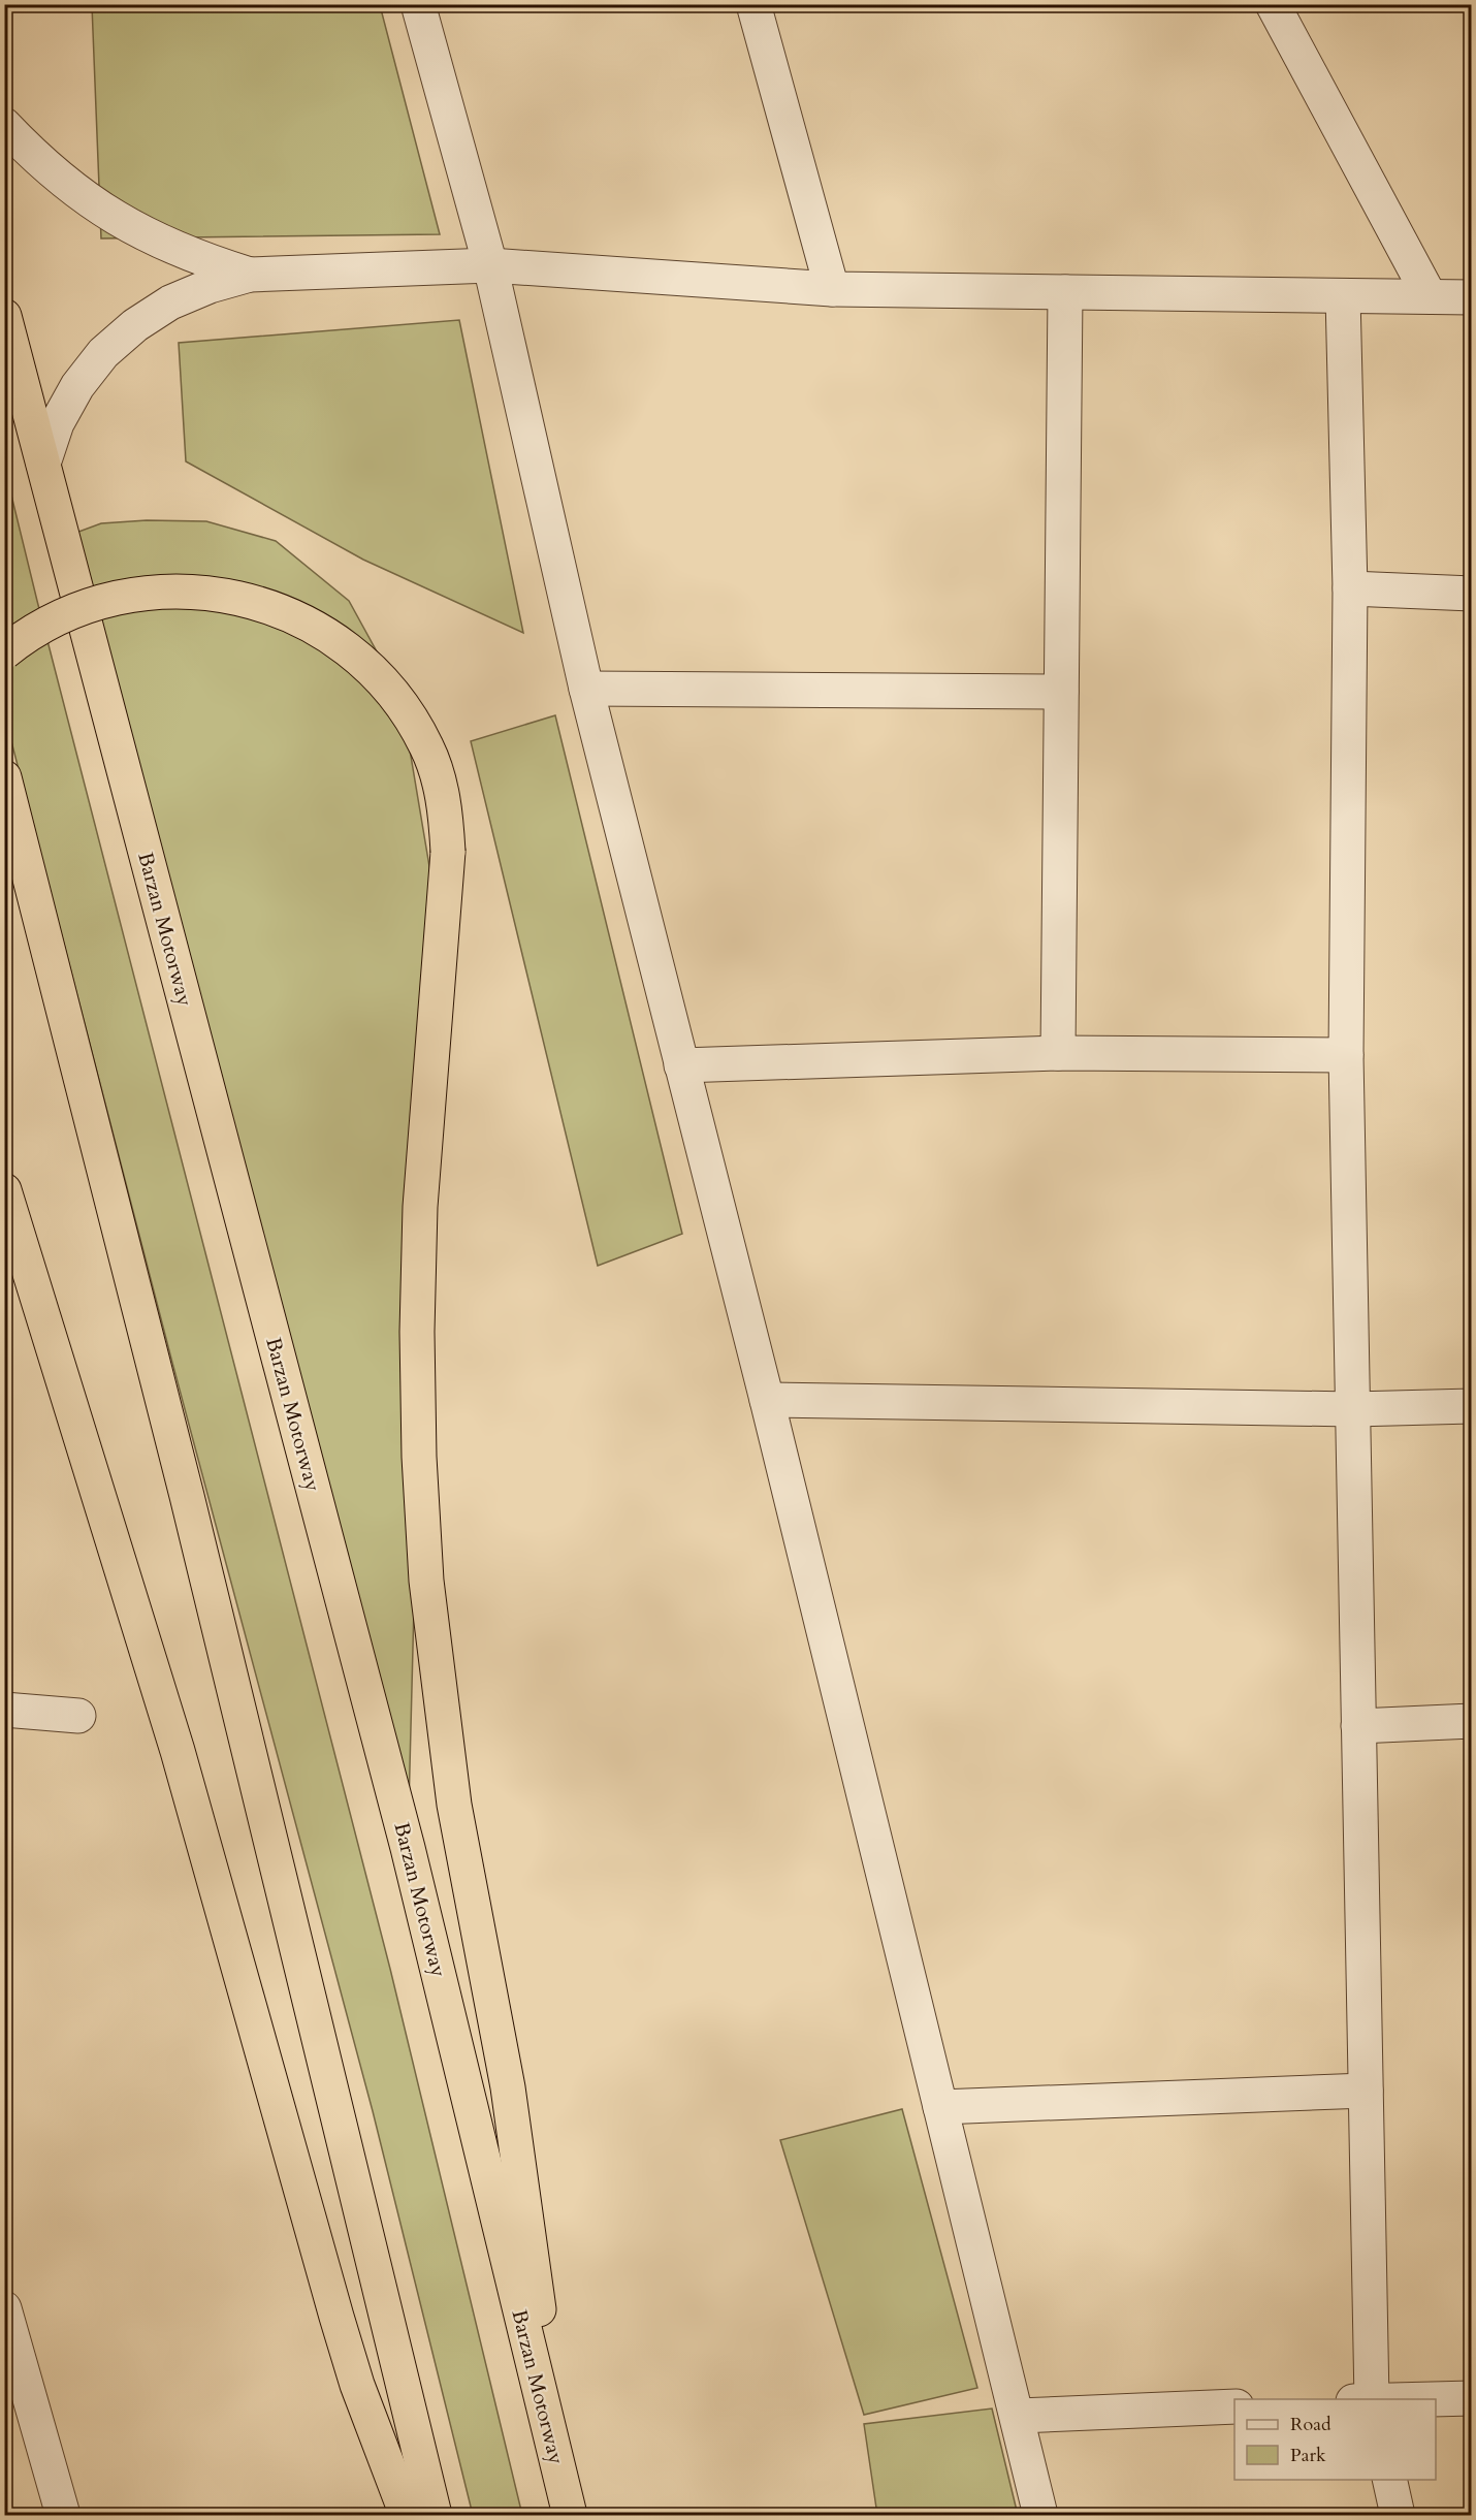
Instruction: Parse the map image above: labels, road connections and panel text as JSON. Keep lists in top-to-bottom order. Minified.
{"streets":{"highway":["Barzan Motorway"]},"legend":["Road","Park"]}
